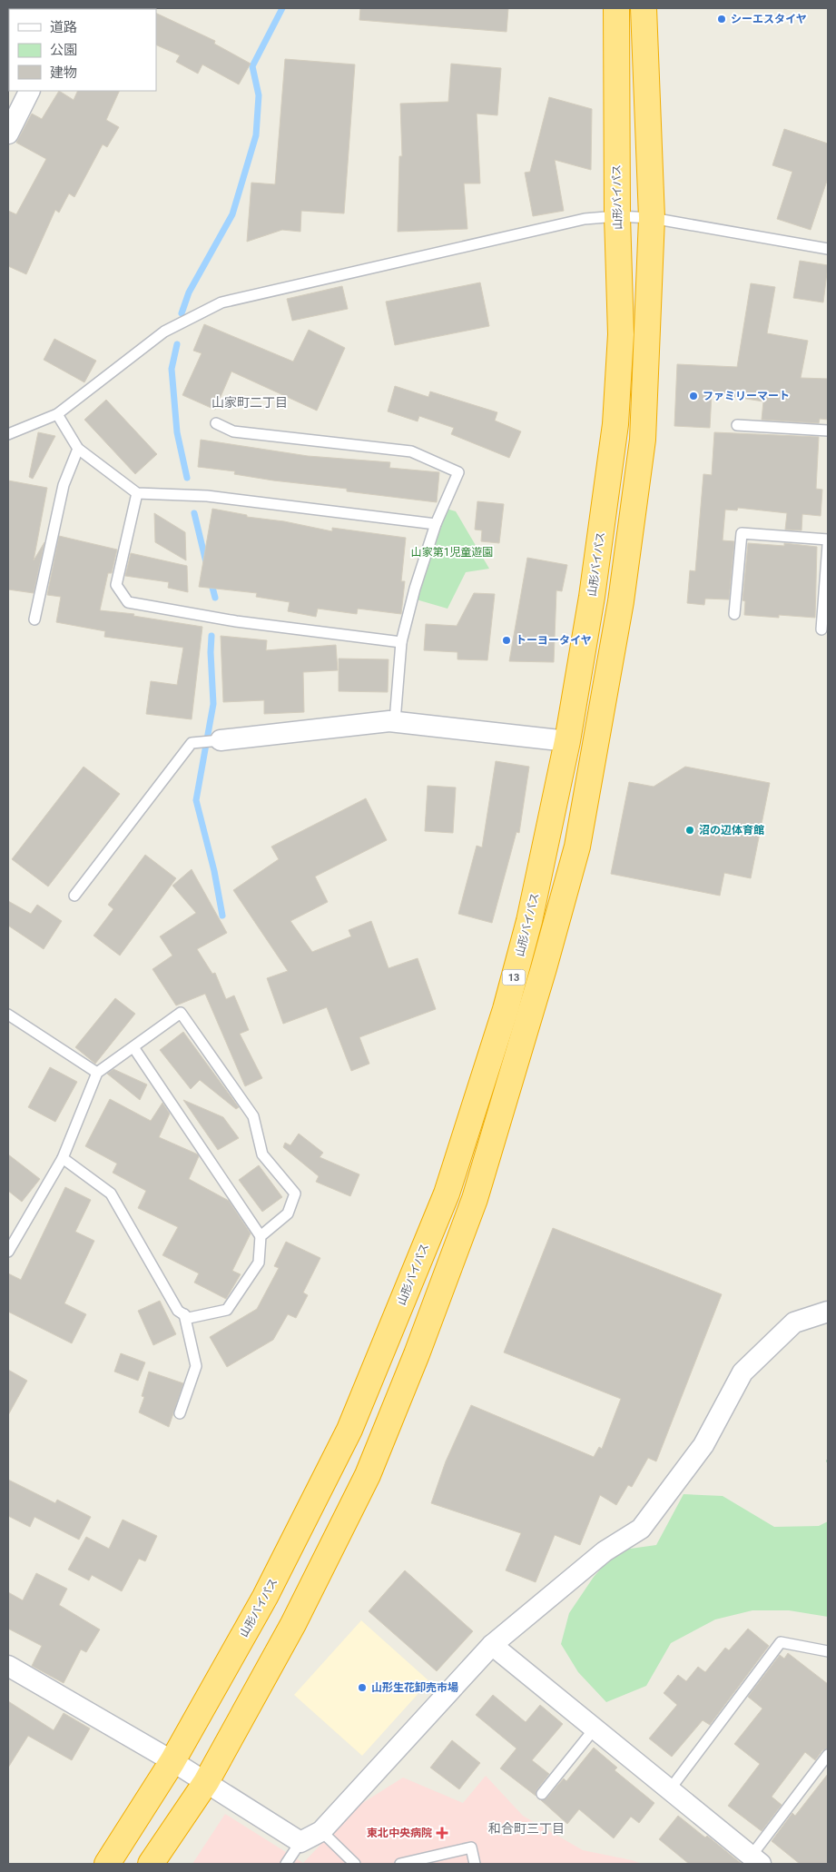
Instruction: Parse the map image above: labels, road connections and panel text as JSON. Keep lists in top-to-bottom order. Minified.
{"streets":{"highway":["山形バイパス","13"]},"districts":["山家町二丁目","和合町三丁目"],"parks":["山家第1児童遊園"],"places":{"other":["シーエスタイヤ","ファミリーマート","トーヨータイヤ","沼の辺体育館","山形生花卸売市場"],"health":["東北中央病院"]},"legend":["道路","公園","建物"]}
